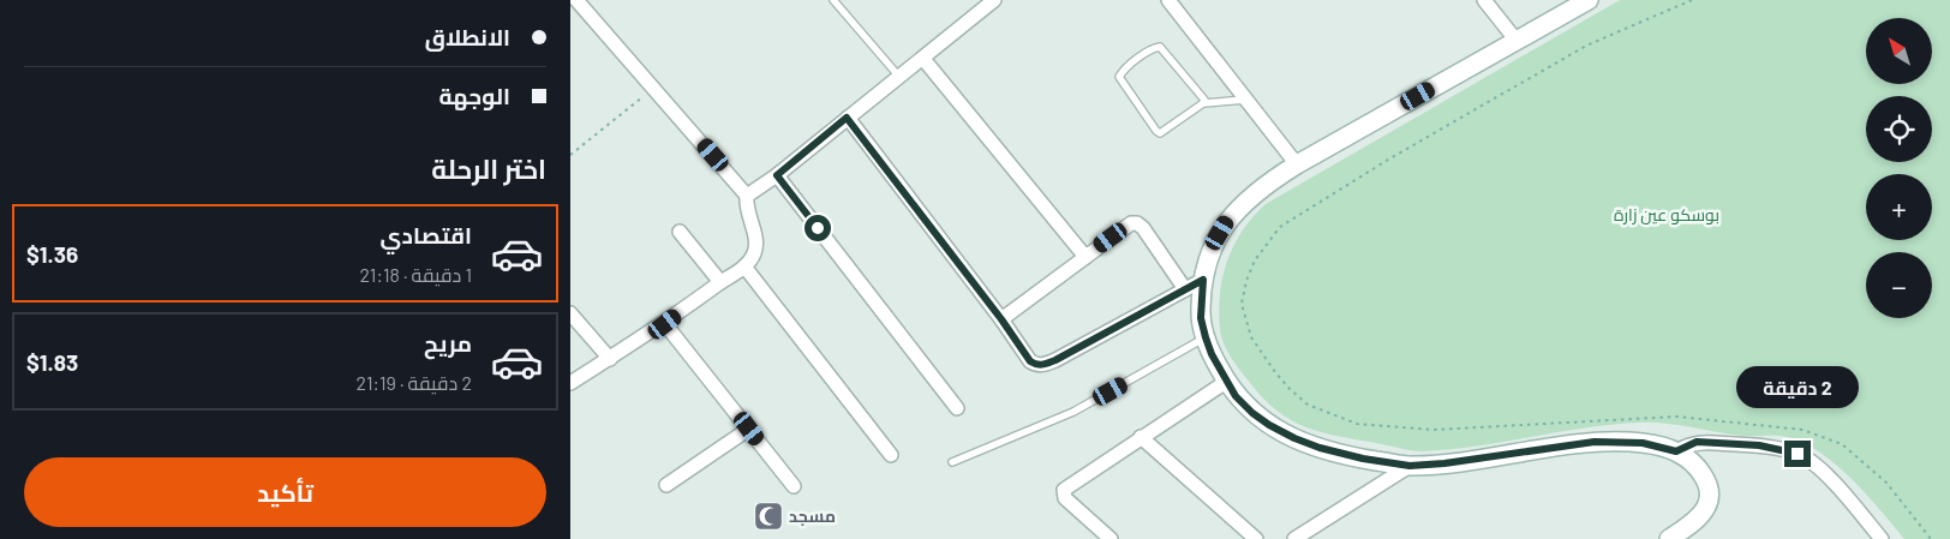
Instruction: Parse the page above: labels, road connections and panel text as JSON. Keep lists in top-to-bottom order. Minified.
{"parks":["بوسكو عين زارة"],"places":{"mosque":["مسجد"]},"north":"top left","page":{"banner":["الانطلاق","الوجهة"],"map_buttons":["+","−"],"heading":"اختر الرحلة","list":[{"name":"اقتصادي","note":"1 دقيقة · 21:18","value":"$1.36"},{"name":"مريح","note":"2 دقيقة · 21:19","value":"$1.83"}],"bubble":"2 دقيقة","buttons":"تأكيد"}}
